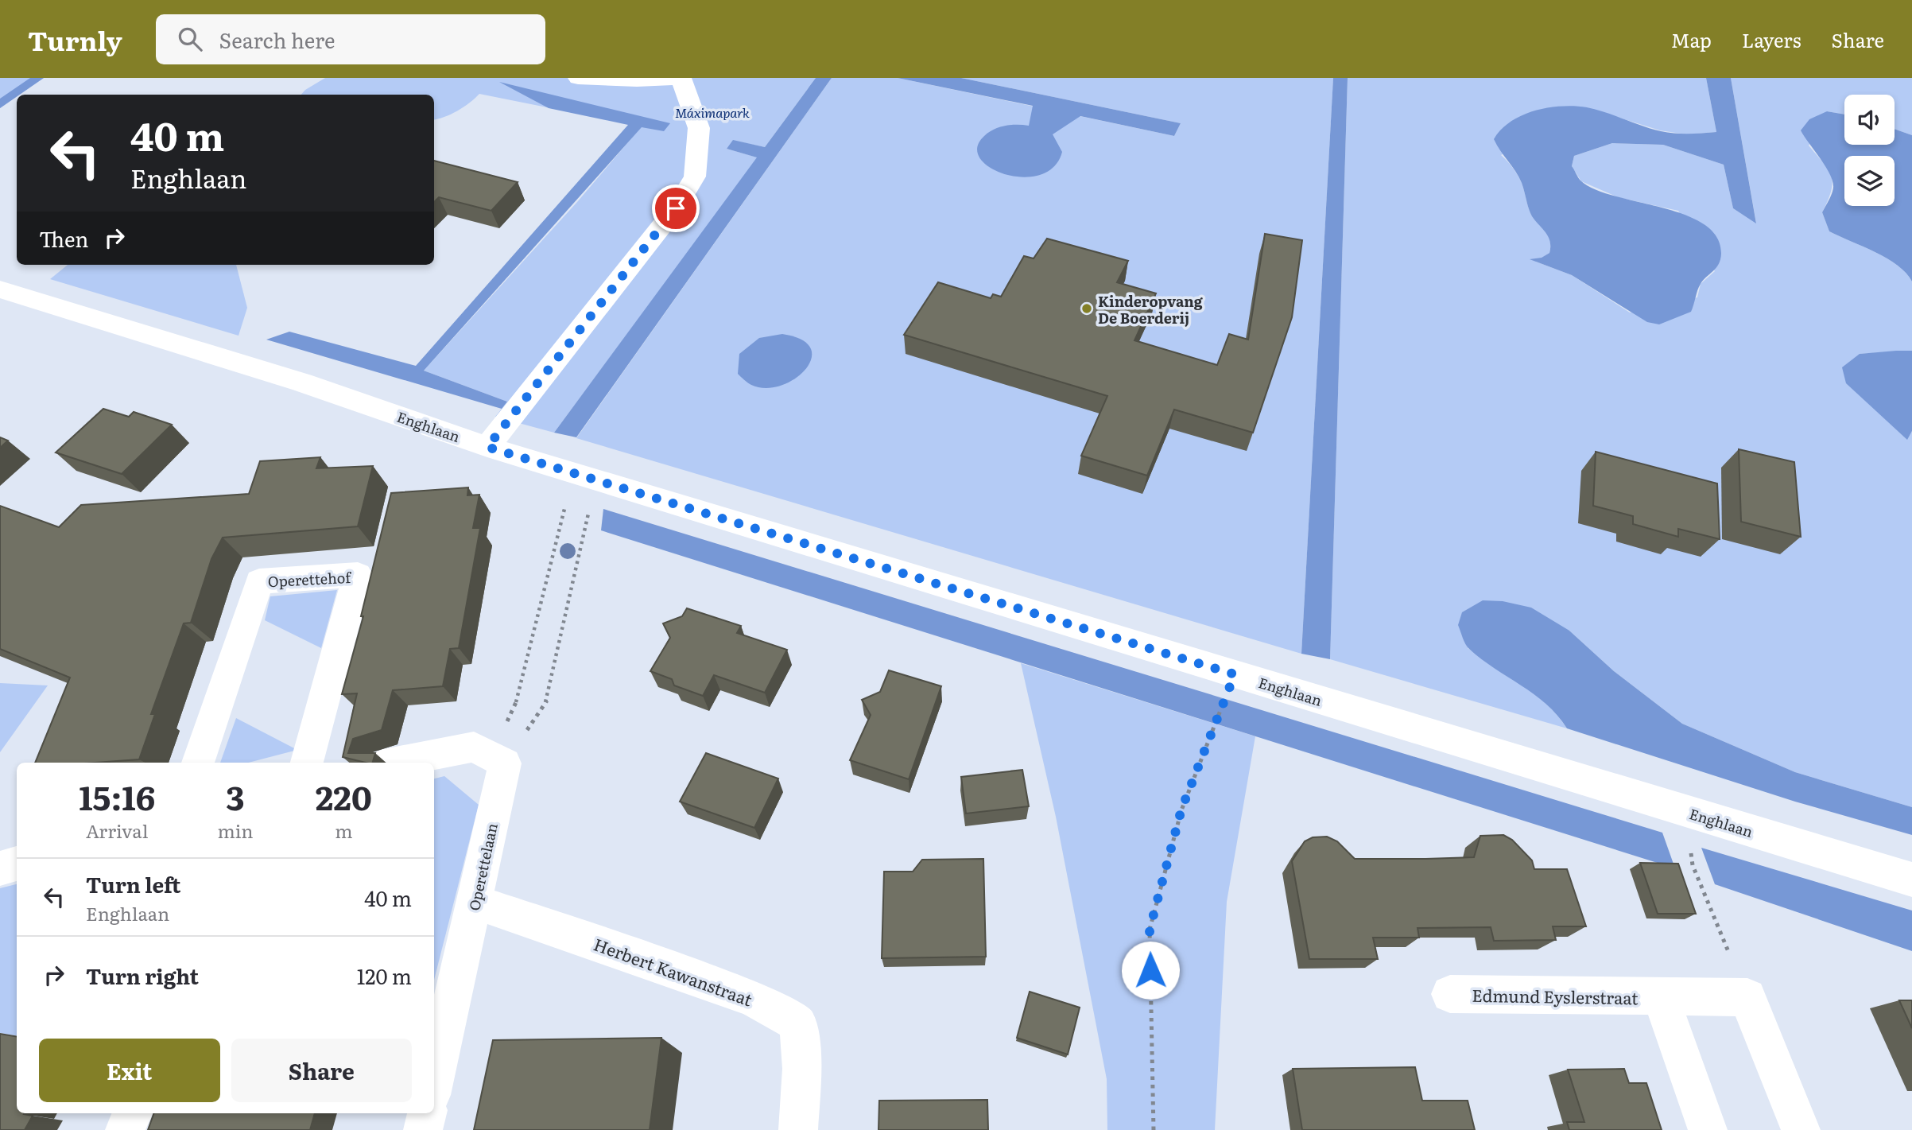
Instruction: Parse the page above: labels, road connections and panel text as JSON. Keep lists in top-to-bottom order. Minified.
{"streets":{"street":["Enghlaan","Operettehof","Operettelaan","Herbert Kawanstraat","Edmund Eyslerstraat"]},"crossings":[["Operettelaan","Herbert Kawanstraat"]],"parks":["Máximapark"],"places":["Kinderopvang De Boerderij"],"page":{"header":"Turnly","search":"Search here","nav":["Map","Layers","Share"],"turn":["40 m","Enghlaan"],"then":"Then","eta":["15:16","Arrival","3","min","220","m"],"list":[{"name":"Turn left","note":"Enghlaan","value":"40 m"},{"name":"Turn right","value":"120 m"}],"buttons":["Exit","Share"]}}
